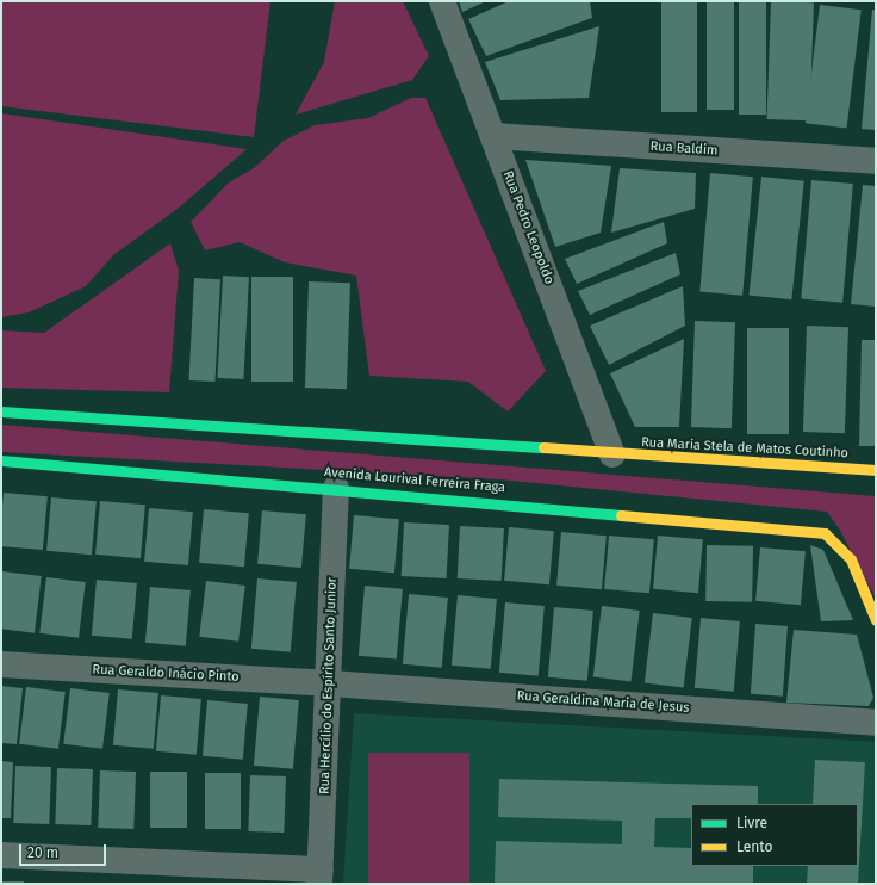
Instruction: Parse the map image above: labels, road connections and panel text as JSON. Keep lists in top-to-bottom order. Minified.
{"streets":{"street":["Rua Baldim","Rua Pedro Leopoldo","Rua Maria Stela de Matos Coutinho","Avenida Lourival Ferreira Fraga","Rua Geraldo Inácio Pinto","Rua Hercílio do Espírito Santo Junior","Rua Geraldina Maria de Jesus"]},"crossings":[["Rua Baldim","Rua Pedro Leopoldo"],["Rua Pedro Leopoldo","Rua Maria Stela de Matos Coutinho"],["Avenida Lourival Ferreira Fraga","Rua Hercílio do Espírito Santo Junior"],["Rua Geraldo Inácio Pinto","Rua Hercílio do Espírito Santo Junior"],["Rua Geraldo Inácio Pinto","Rua Geraldina Maria de Jesus"],["Rua Hercílio do Espírito Santo Junior","Rua Geraldina Maria de Jesus"]],"legend":["Livre","Lento"],"scale_bar":"20 m"}
